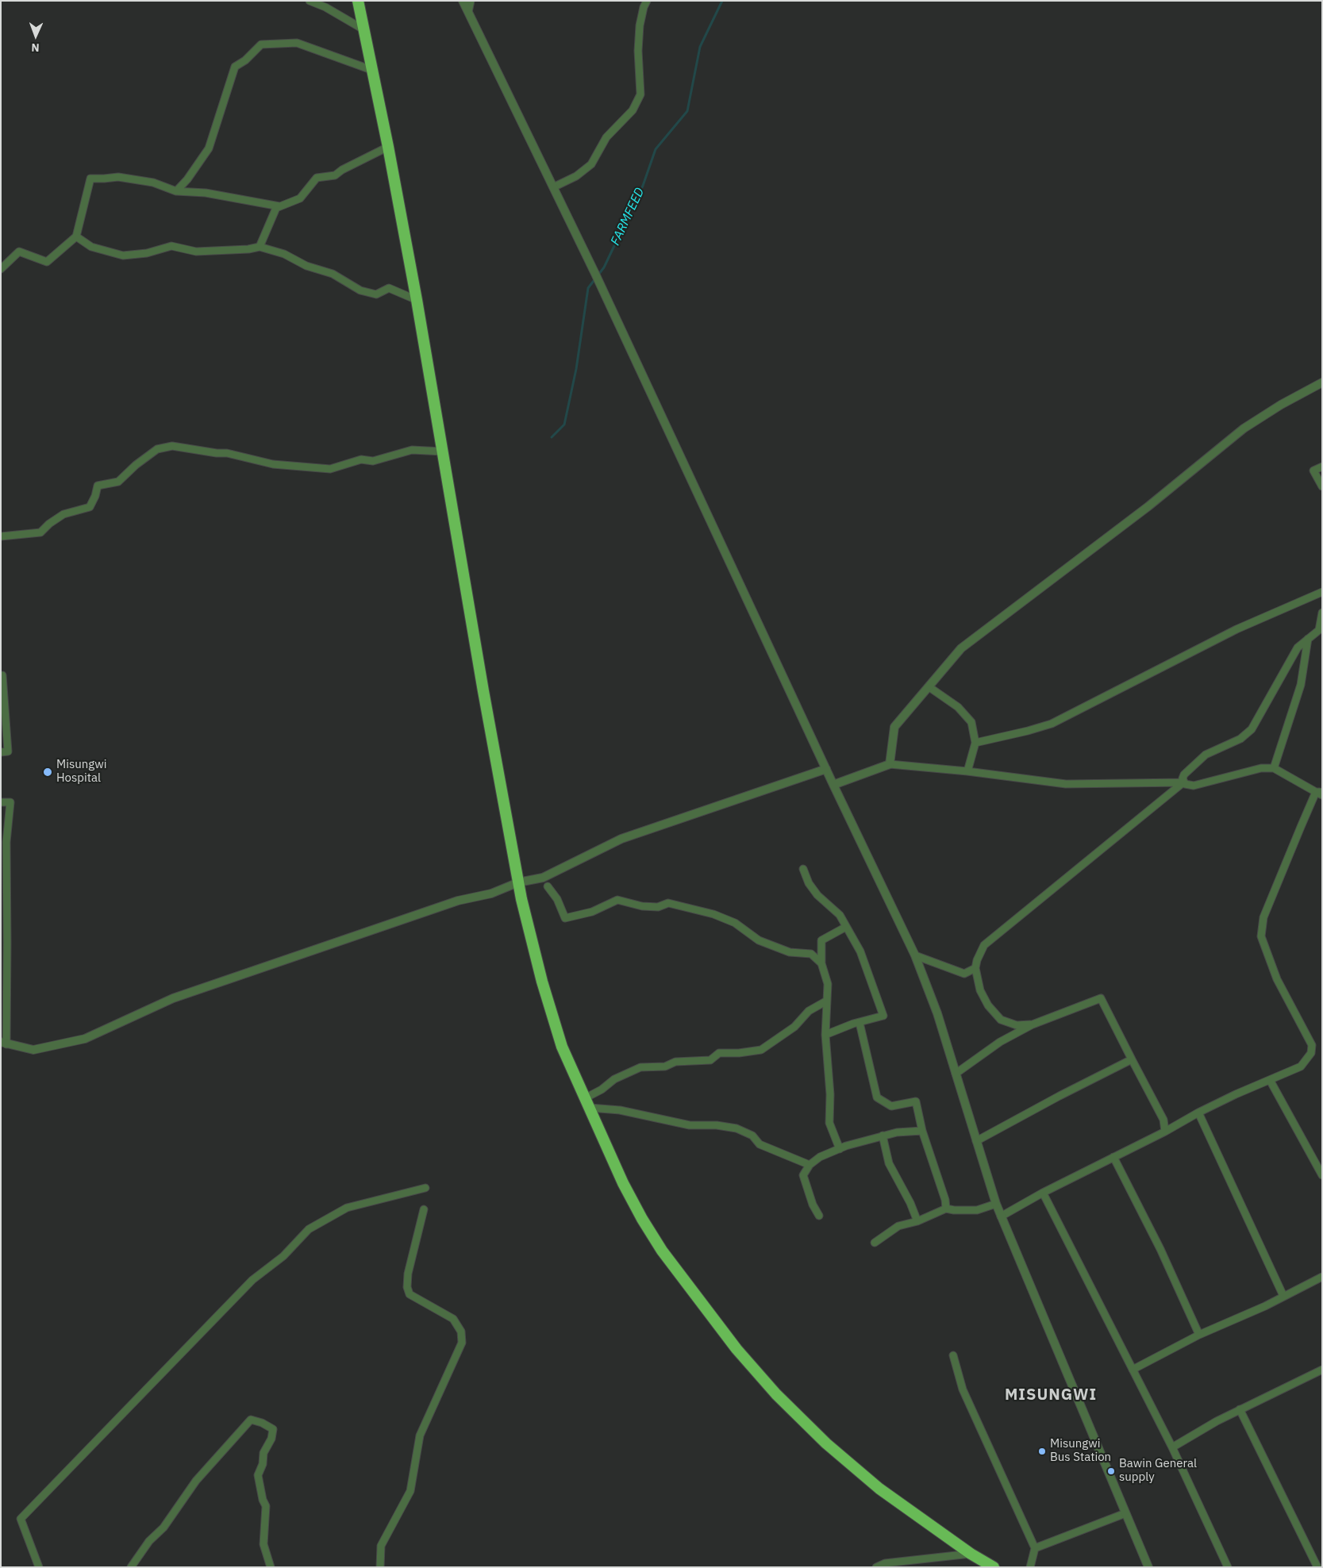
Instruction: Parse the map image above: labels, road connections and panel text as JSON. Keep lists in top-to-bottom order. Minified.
{"districts":["MISUNGWI"],"water":["FARMFEED"],"places":["Misungwi Hospital","Misungwi Bus Station","Bawin General supply"],"north":"bottom"}
